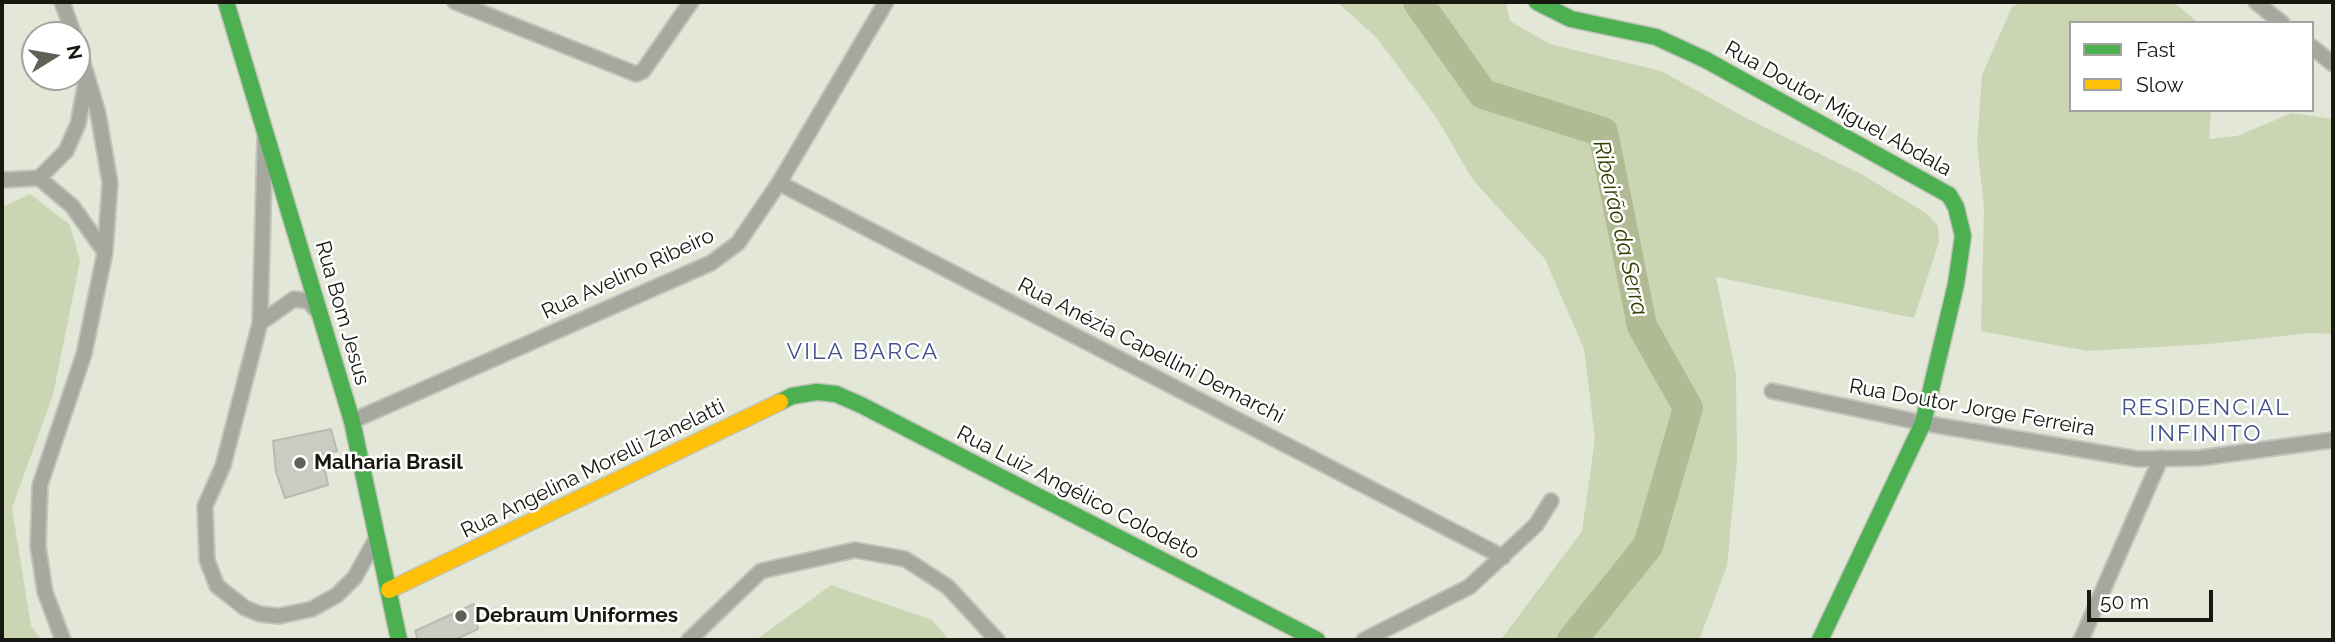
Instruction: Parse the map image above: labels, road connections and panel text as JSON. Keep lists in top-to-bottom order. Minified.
{"streets":{"street":["Rua Doutor Miguel Abdala","Rua Avelino Ribeiro","Rua Bom Jesus","Rua Anézia Capellini Demarchi","Rua Doutor Jorge Ferreira","Rua Angelina Morelli Zanelatti","Rua Luiz Angélico Colodeto"]},"crossings":[["Rua Doutor Miguel Abdala","Rua Doutor Jorge Ferreira"],["Rua Avelino Ribeiro","Rua Bom Jesus"],["Rua Avelino Ribeiro","Rua Anézia Capellini Demarchi"],["Rua Bom Jesus","Rua Angelina Morelli Zanelatti"],["Rua Angelina Morelli Zanelatti","Rua Luiz Angélico Colodeto"]],"districts":["VILA BARCA","RESIDENCIAL INFINITO"],"water":["Ribeirão da Serra"],"places":["Malharia Brasil","Debraum Uniformes"],"legend":["Fast","Slow"],"scale_bar":"50 m","north":"right"}
